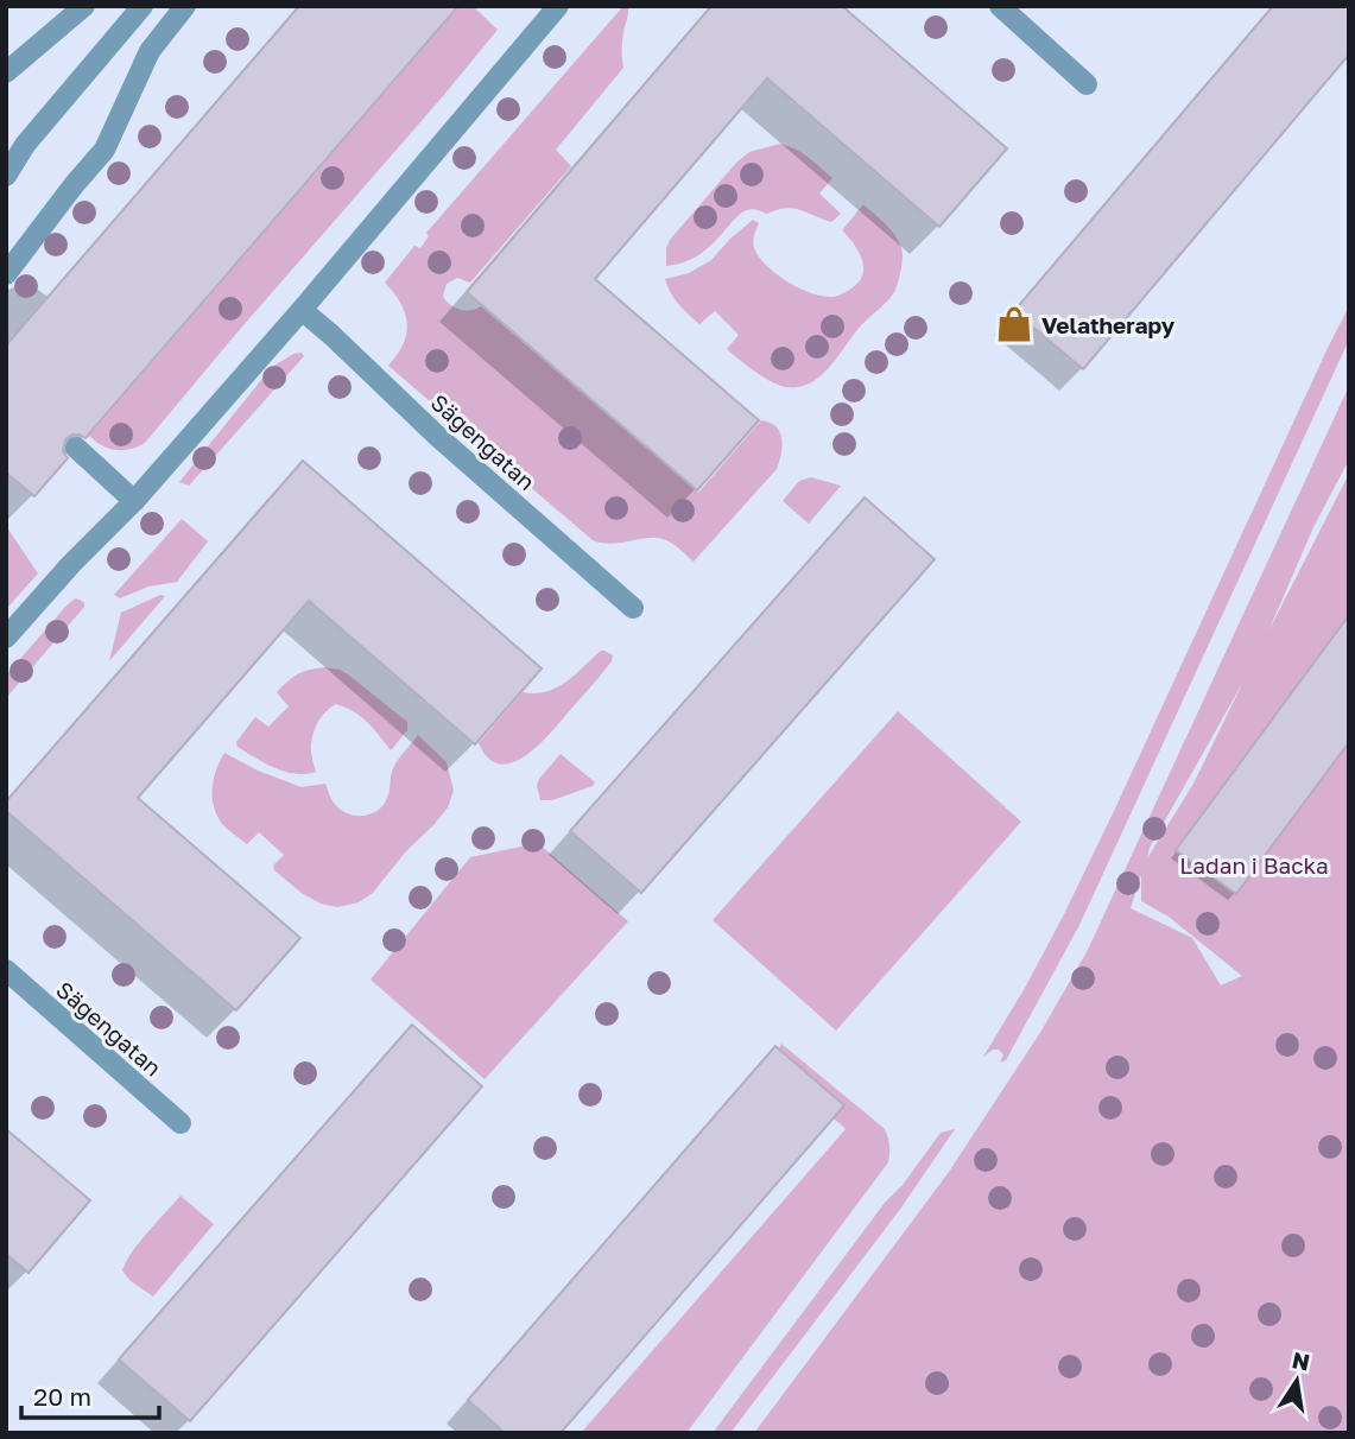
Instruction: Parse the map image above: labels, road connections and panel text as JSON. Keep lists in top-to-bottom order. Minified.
{"streets":{"street":["Sägengatan"]},"parks":["Ladan i Backa"],"places":{"shop":["Velatherapy"]},"scale_bar":"20 m","north":"top"}
